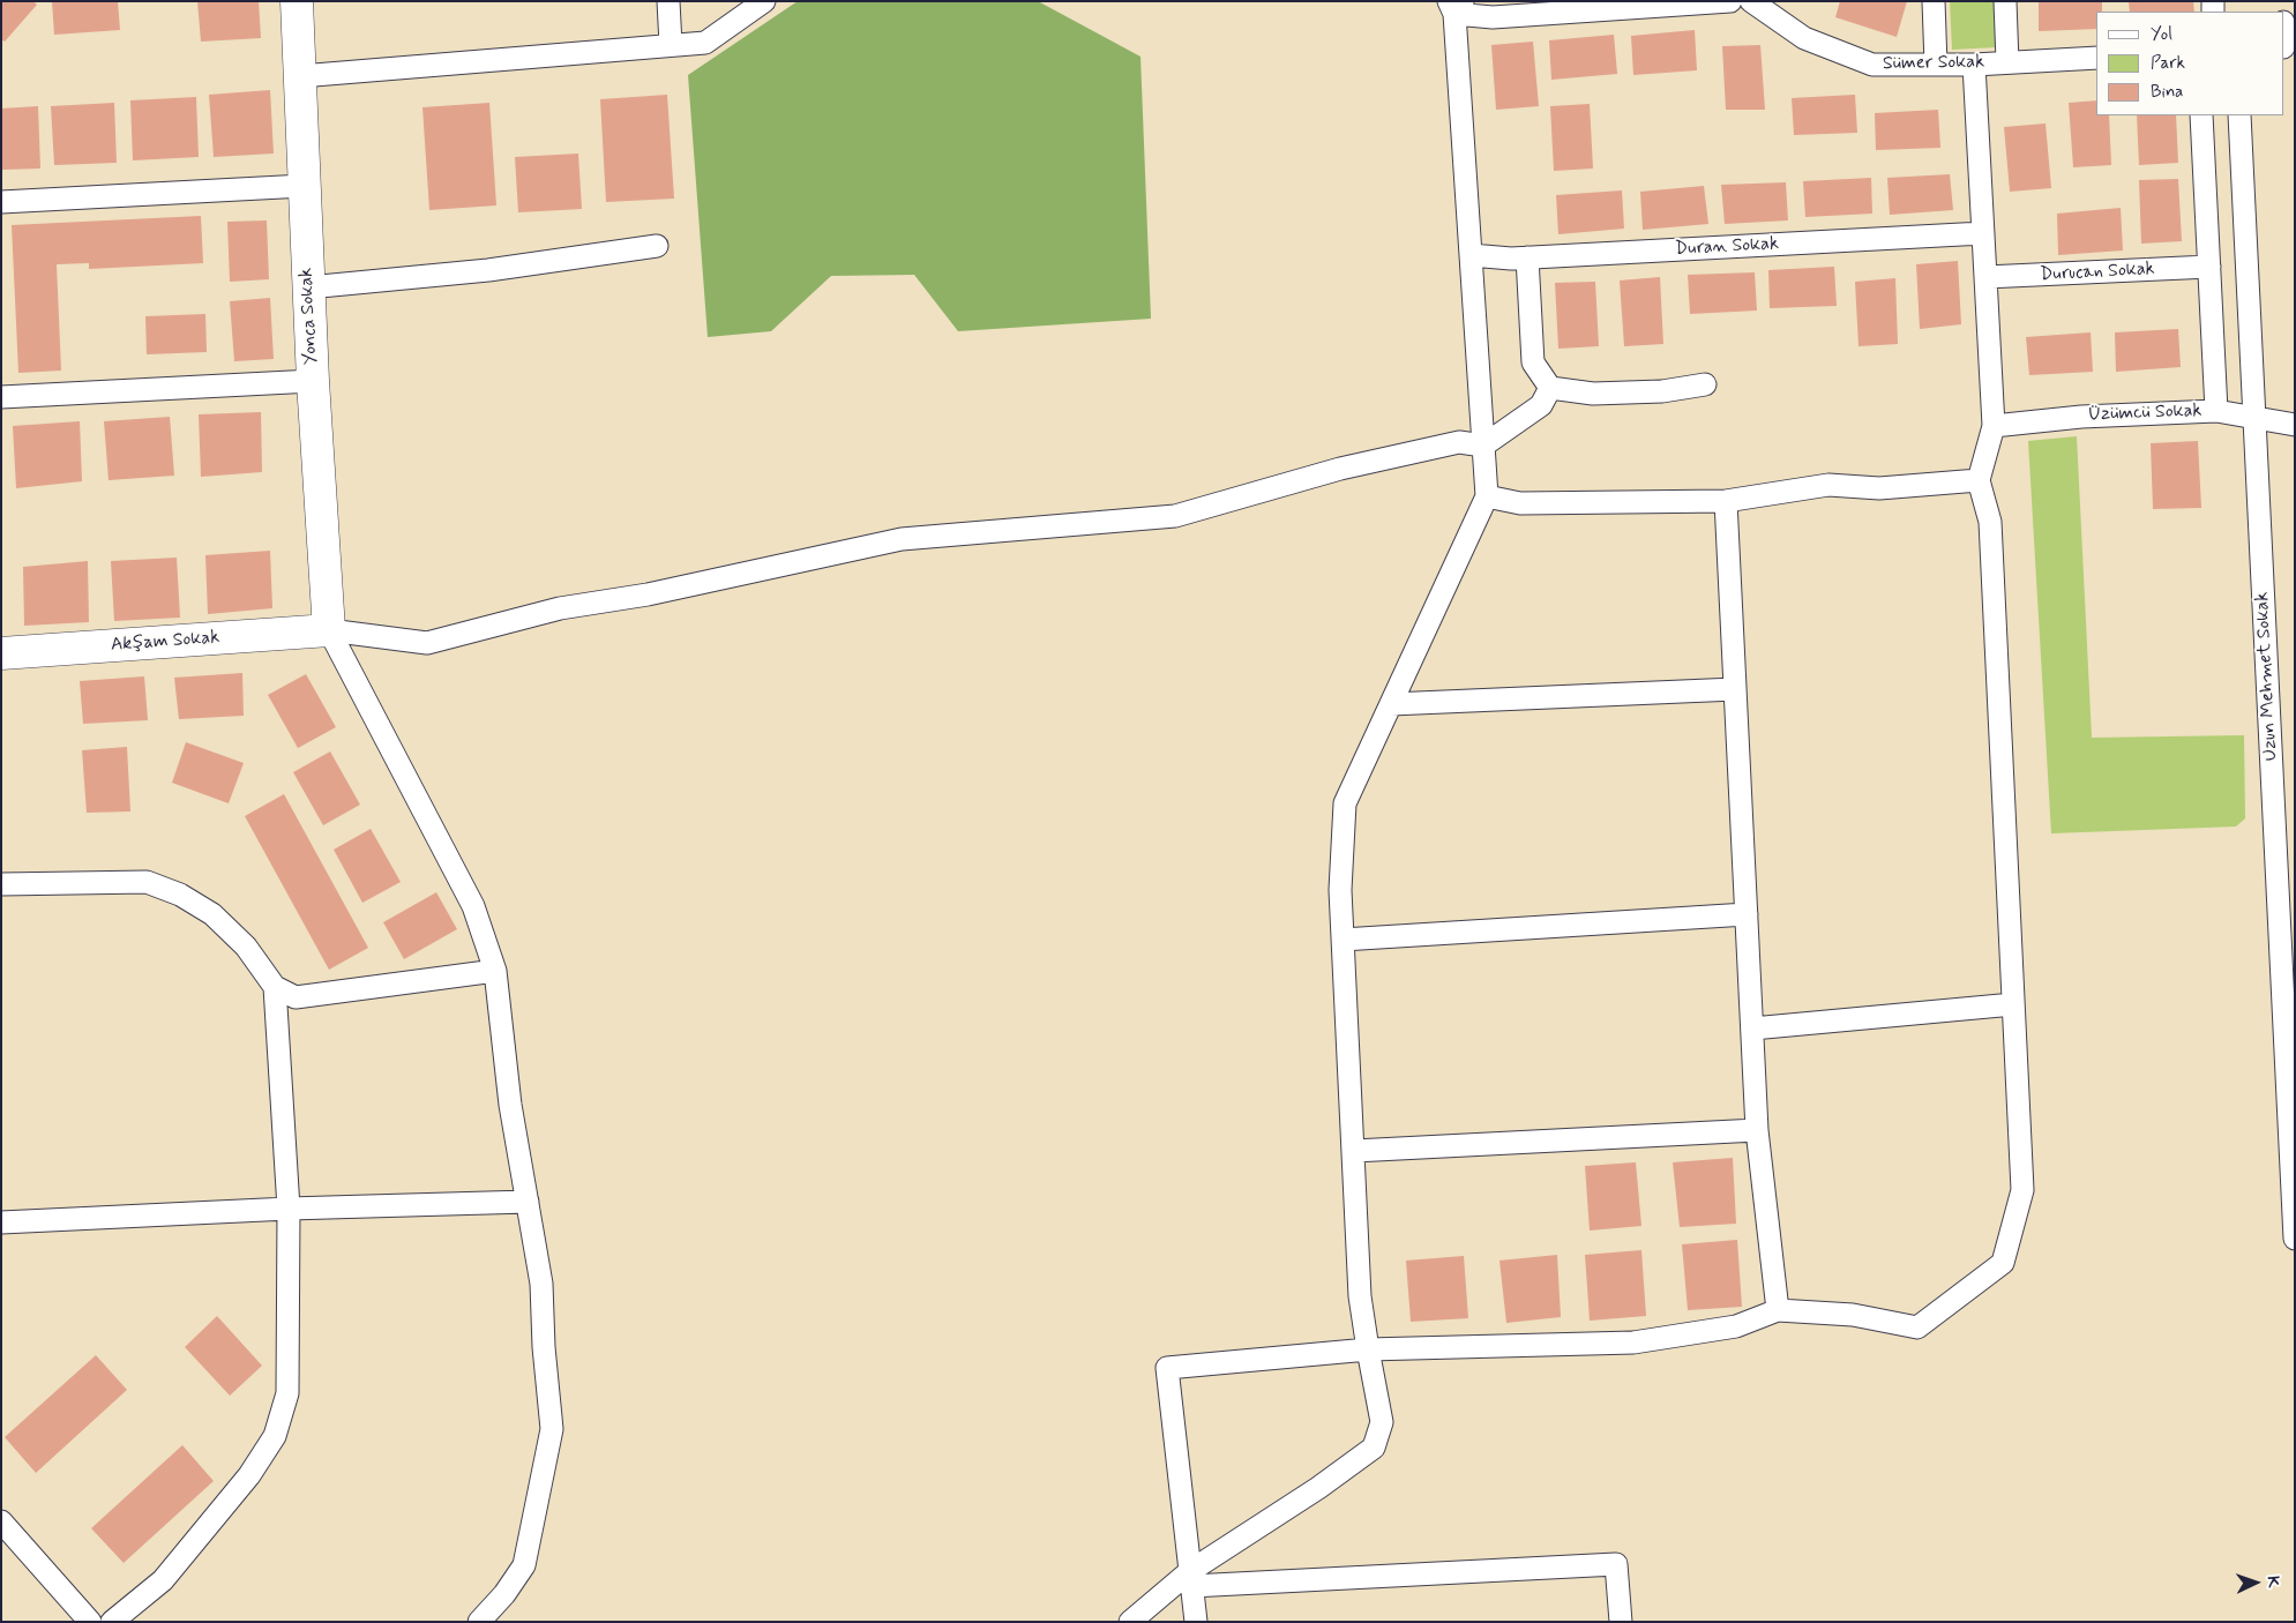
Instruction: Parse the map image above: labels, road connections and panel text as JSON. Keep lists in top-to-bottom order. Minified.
{"streets":{"street":["Sümer Sokak","Duran Sokak","Durucan Sokak","Yonca Sokak","Üzümcü Sokak","Akşam Sokak","Uzun Mehmet Sokak"]},"crossings":[["Yonca Sokak","Akşam Sokak"],["Üzümcü Sokak","Uzun Mehmet Sokak"]],"legend":["Yol","Park","Bina"],"north":"right"}
